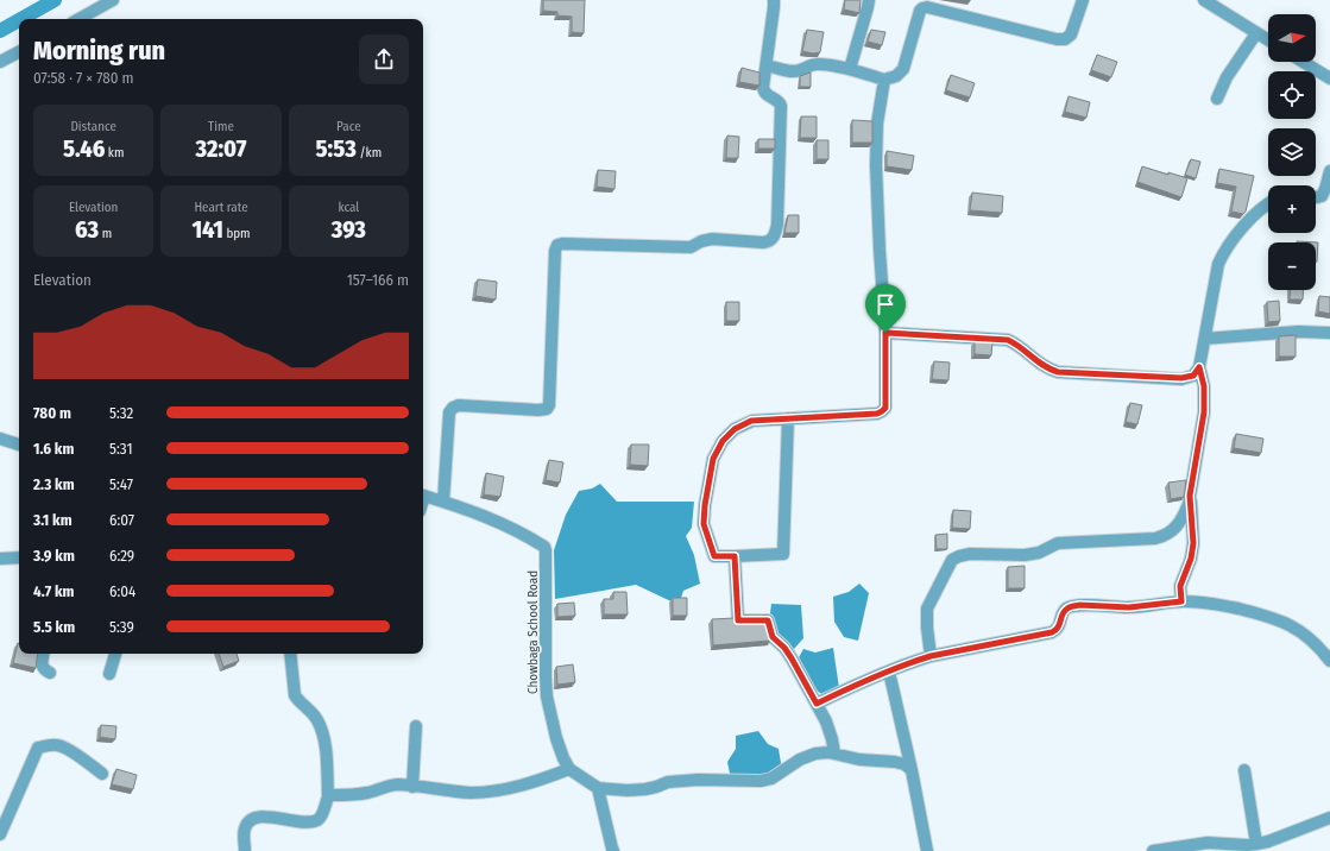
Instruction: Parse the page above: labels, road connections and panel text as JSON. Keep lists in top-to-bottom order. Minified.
{"streets":{"street":["Chowbaga School Road"]},"north":"right","page":{"map_buttons":["+","−"],"heading":["Morning run","07:58 · 7 × 780 m"],"stats":[["Distance","5.46 km"],["Time","32:07"],["Pace","5:53 /km"],["Elevation","63 m"],["Heart rate","141 bpm"],["kcal","393"]],"chart":["Elevation","157–166 m"],"list":[{"name":"780 m","note":"5:32"},{"name":"1.6 km","note":"5:31"},{"name":"2.3 km","note":"5:47"},{"name":"3.1 km","note":"6:07"},{"name":"3.9 km","note":"6:29"},{"name":"4.7 km","note":"6:04"},{"name":"5.5 km","note":"5:39"}]}}
